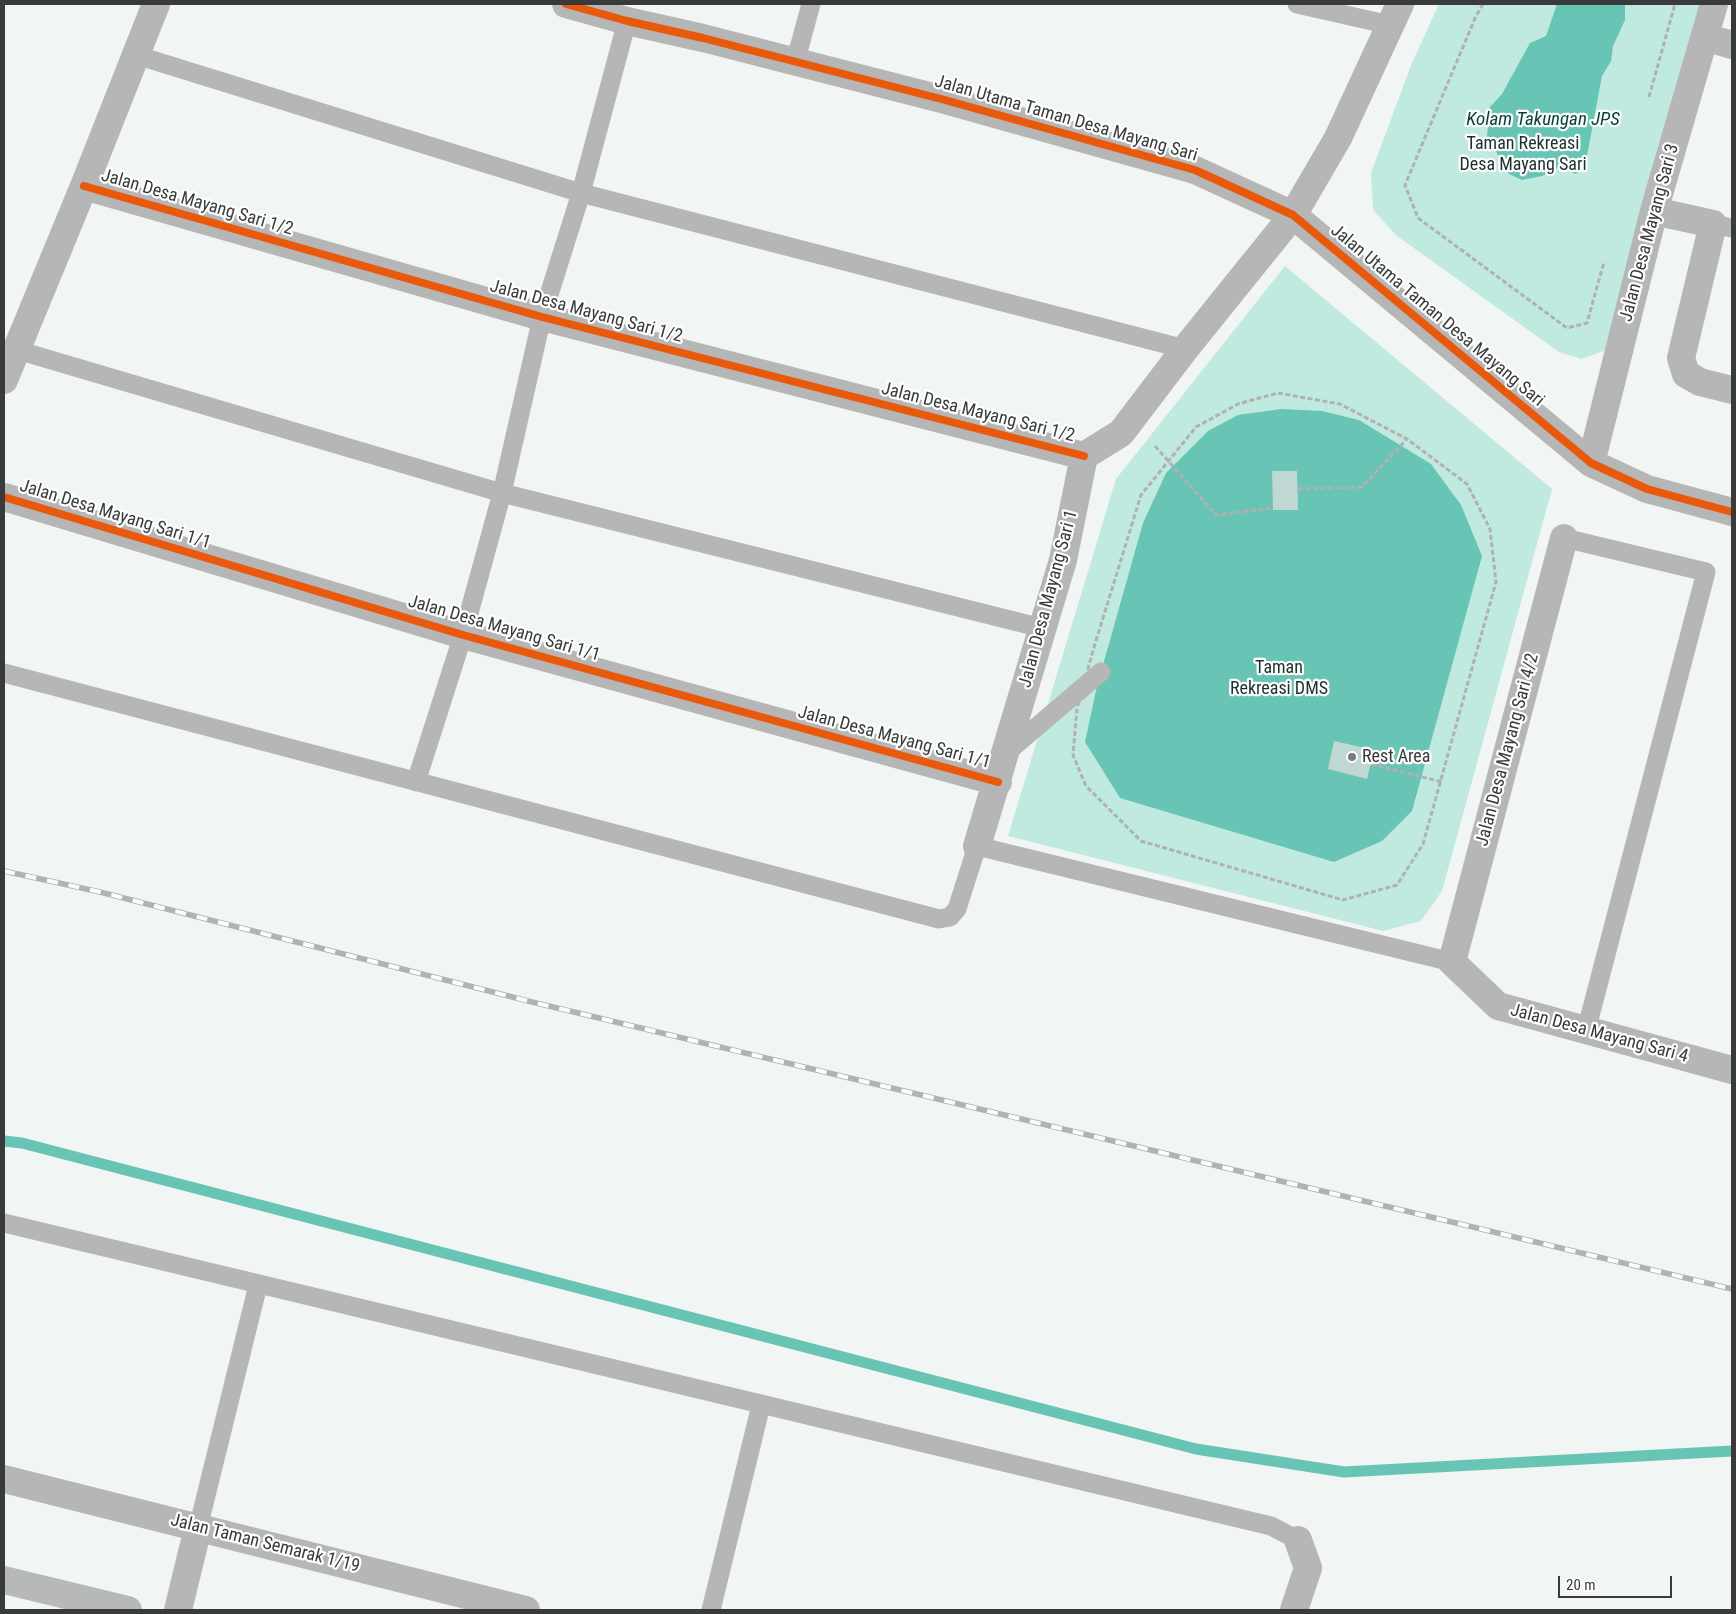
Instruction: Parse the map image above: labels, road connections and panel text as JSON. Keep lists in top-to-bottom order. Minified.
{"streets":{"street":["Jalan Utama Taman Desa Mayang Sari","Jalan Desa Mayang Sari 1/2","Jalan Desa Mayang Sari 3","Jalan Desa Mayang Sari 1/1","Jalan Desa Mayang Sari 1","Jalan Desa Mayang Sari 4/2","Jalan Desa Mayang Sari 4","Jalan Taman Semarak 1/19"]},"crossings":[["Jalan Utama Taman Desa Mayang Sari","Jalan Desa Mayang Sari 3"],["Jalan Desa Mayang Sari 1/2","Jalan Desa Mayang Sari 1"],["Jalan Desa Mayang Sari 1/1","Jalan Desa Mayang Sari 1"],["Jalan Desa Mayang Sari 4/2","Jalan Desa Mayang Sari 4"]],"water":["Kolam Takungan JPS"],"parks":["Taman Rekreasi Desa Mayang Sari","Taman Rekreasi DMS"],"places":["Rest Area"],"scale_bar":"20 m"}
